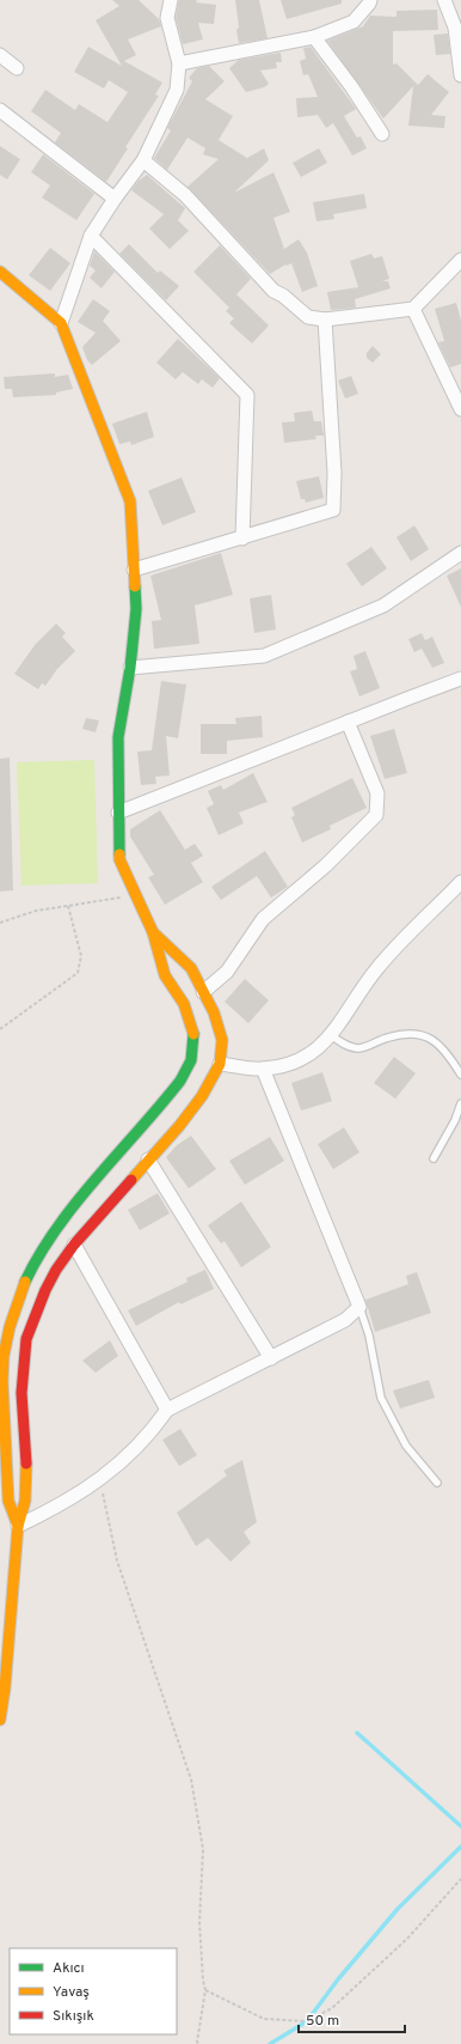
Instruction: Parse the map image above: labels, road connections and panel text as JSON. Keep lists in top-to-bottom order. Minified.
{"legend":["Akıcı","Yavaş","Sıkışık"],"scale_bar":"50 m"}
